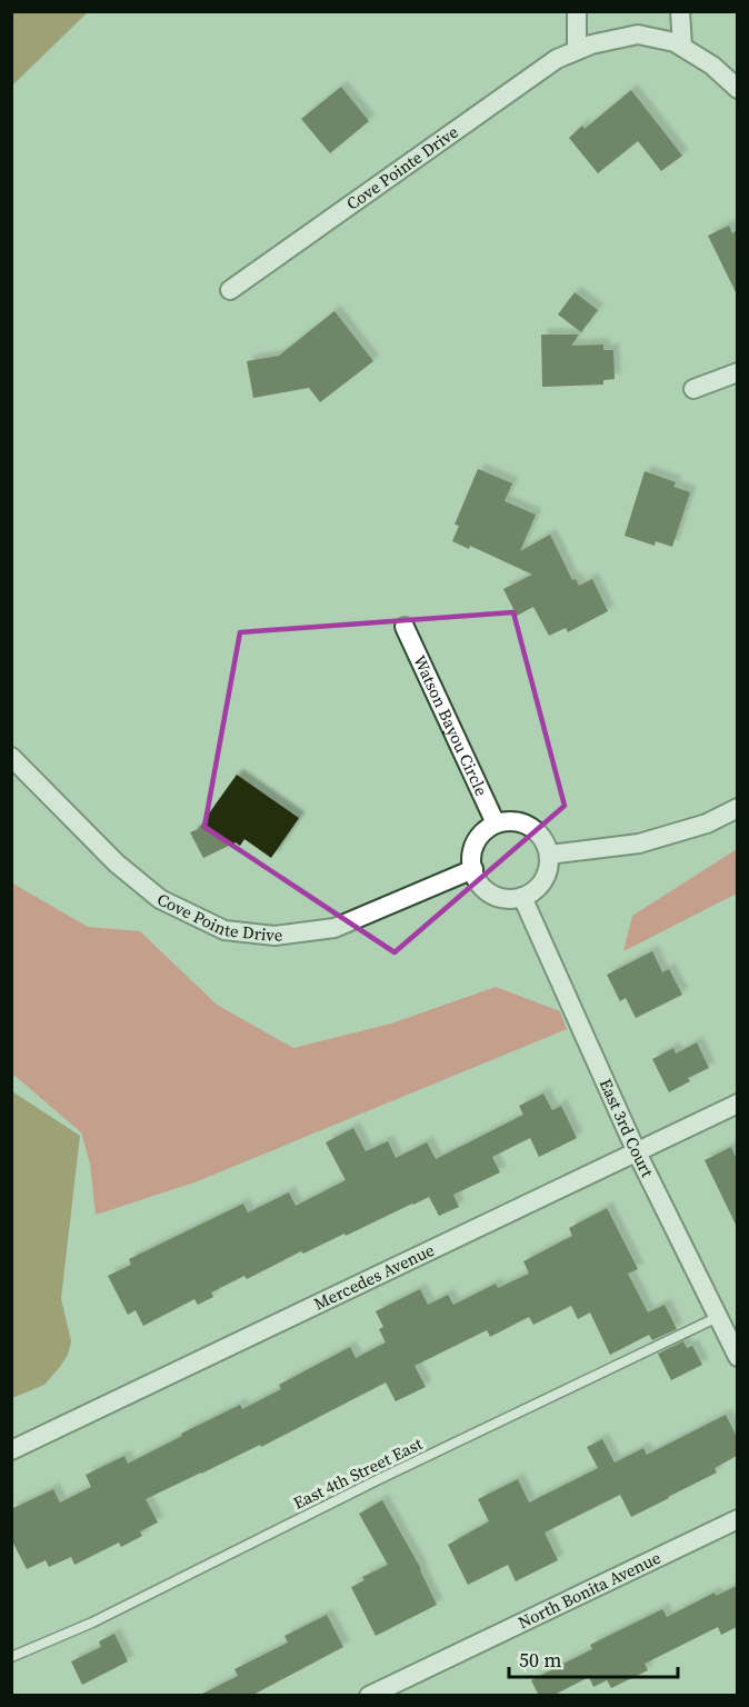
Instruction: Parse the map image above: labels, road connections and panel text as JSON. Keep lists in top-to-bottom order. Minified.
{"streets":{"street":["Cove Pointe Drive","Watson Bayou Circle","East 3rd Court","Mercedes Avenue","North Bonita Avenue"],"lane":["East 4th Street East"]},"crossings":[["Cove Pointe Drive","Watson Bayou Circle"],["Cove Pointe Drive","East 3rd Court"],["Watson Bayou Circle","East 3rd Court"],["East 3rd Court","Mercedes Avenue"],["East 3rd Court","East 4th Street East"]],"scale_bar":"50 m"}
